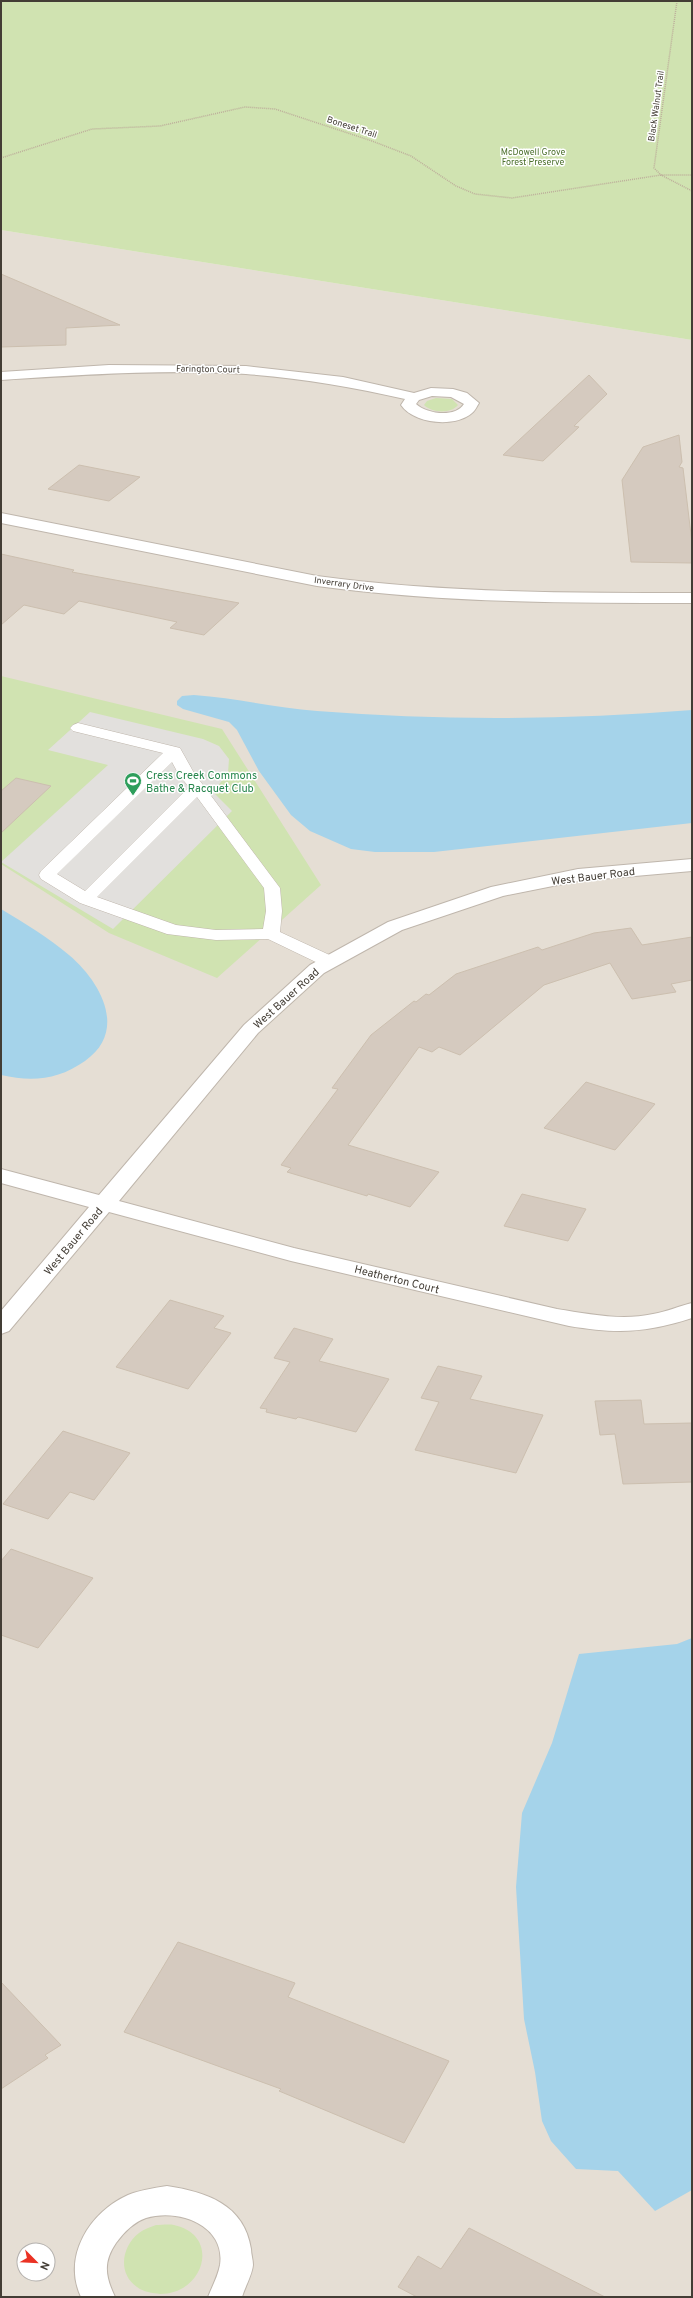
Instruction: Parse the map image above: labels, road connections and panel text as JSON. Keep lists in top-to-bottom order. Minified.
{"streets":{"street":["Farington Court","Inverrary Drive","West Bauer Road","Heatherton Court"],"path":["Black Walnut Trail","Boneset Trail"]},"crossings":[["Black Walnut Trail","Boneset Trail"],["West Bauer Road","Heatherton Court"]],"parks":["McDowell Grove Forest Preserve"],"places":{"sports":["Cress Creek Commons Bathe & Racquet Club"]},"north":"bottom right"}
